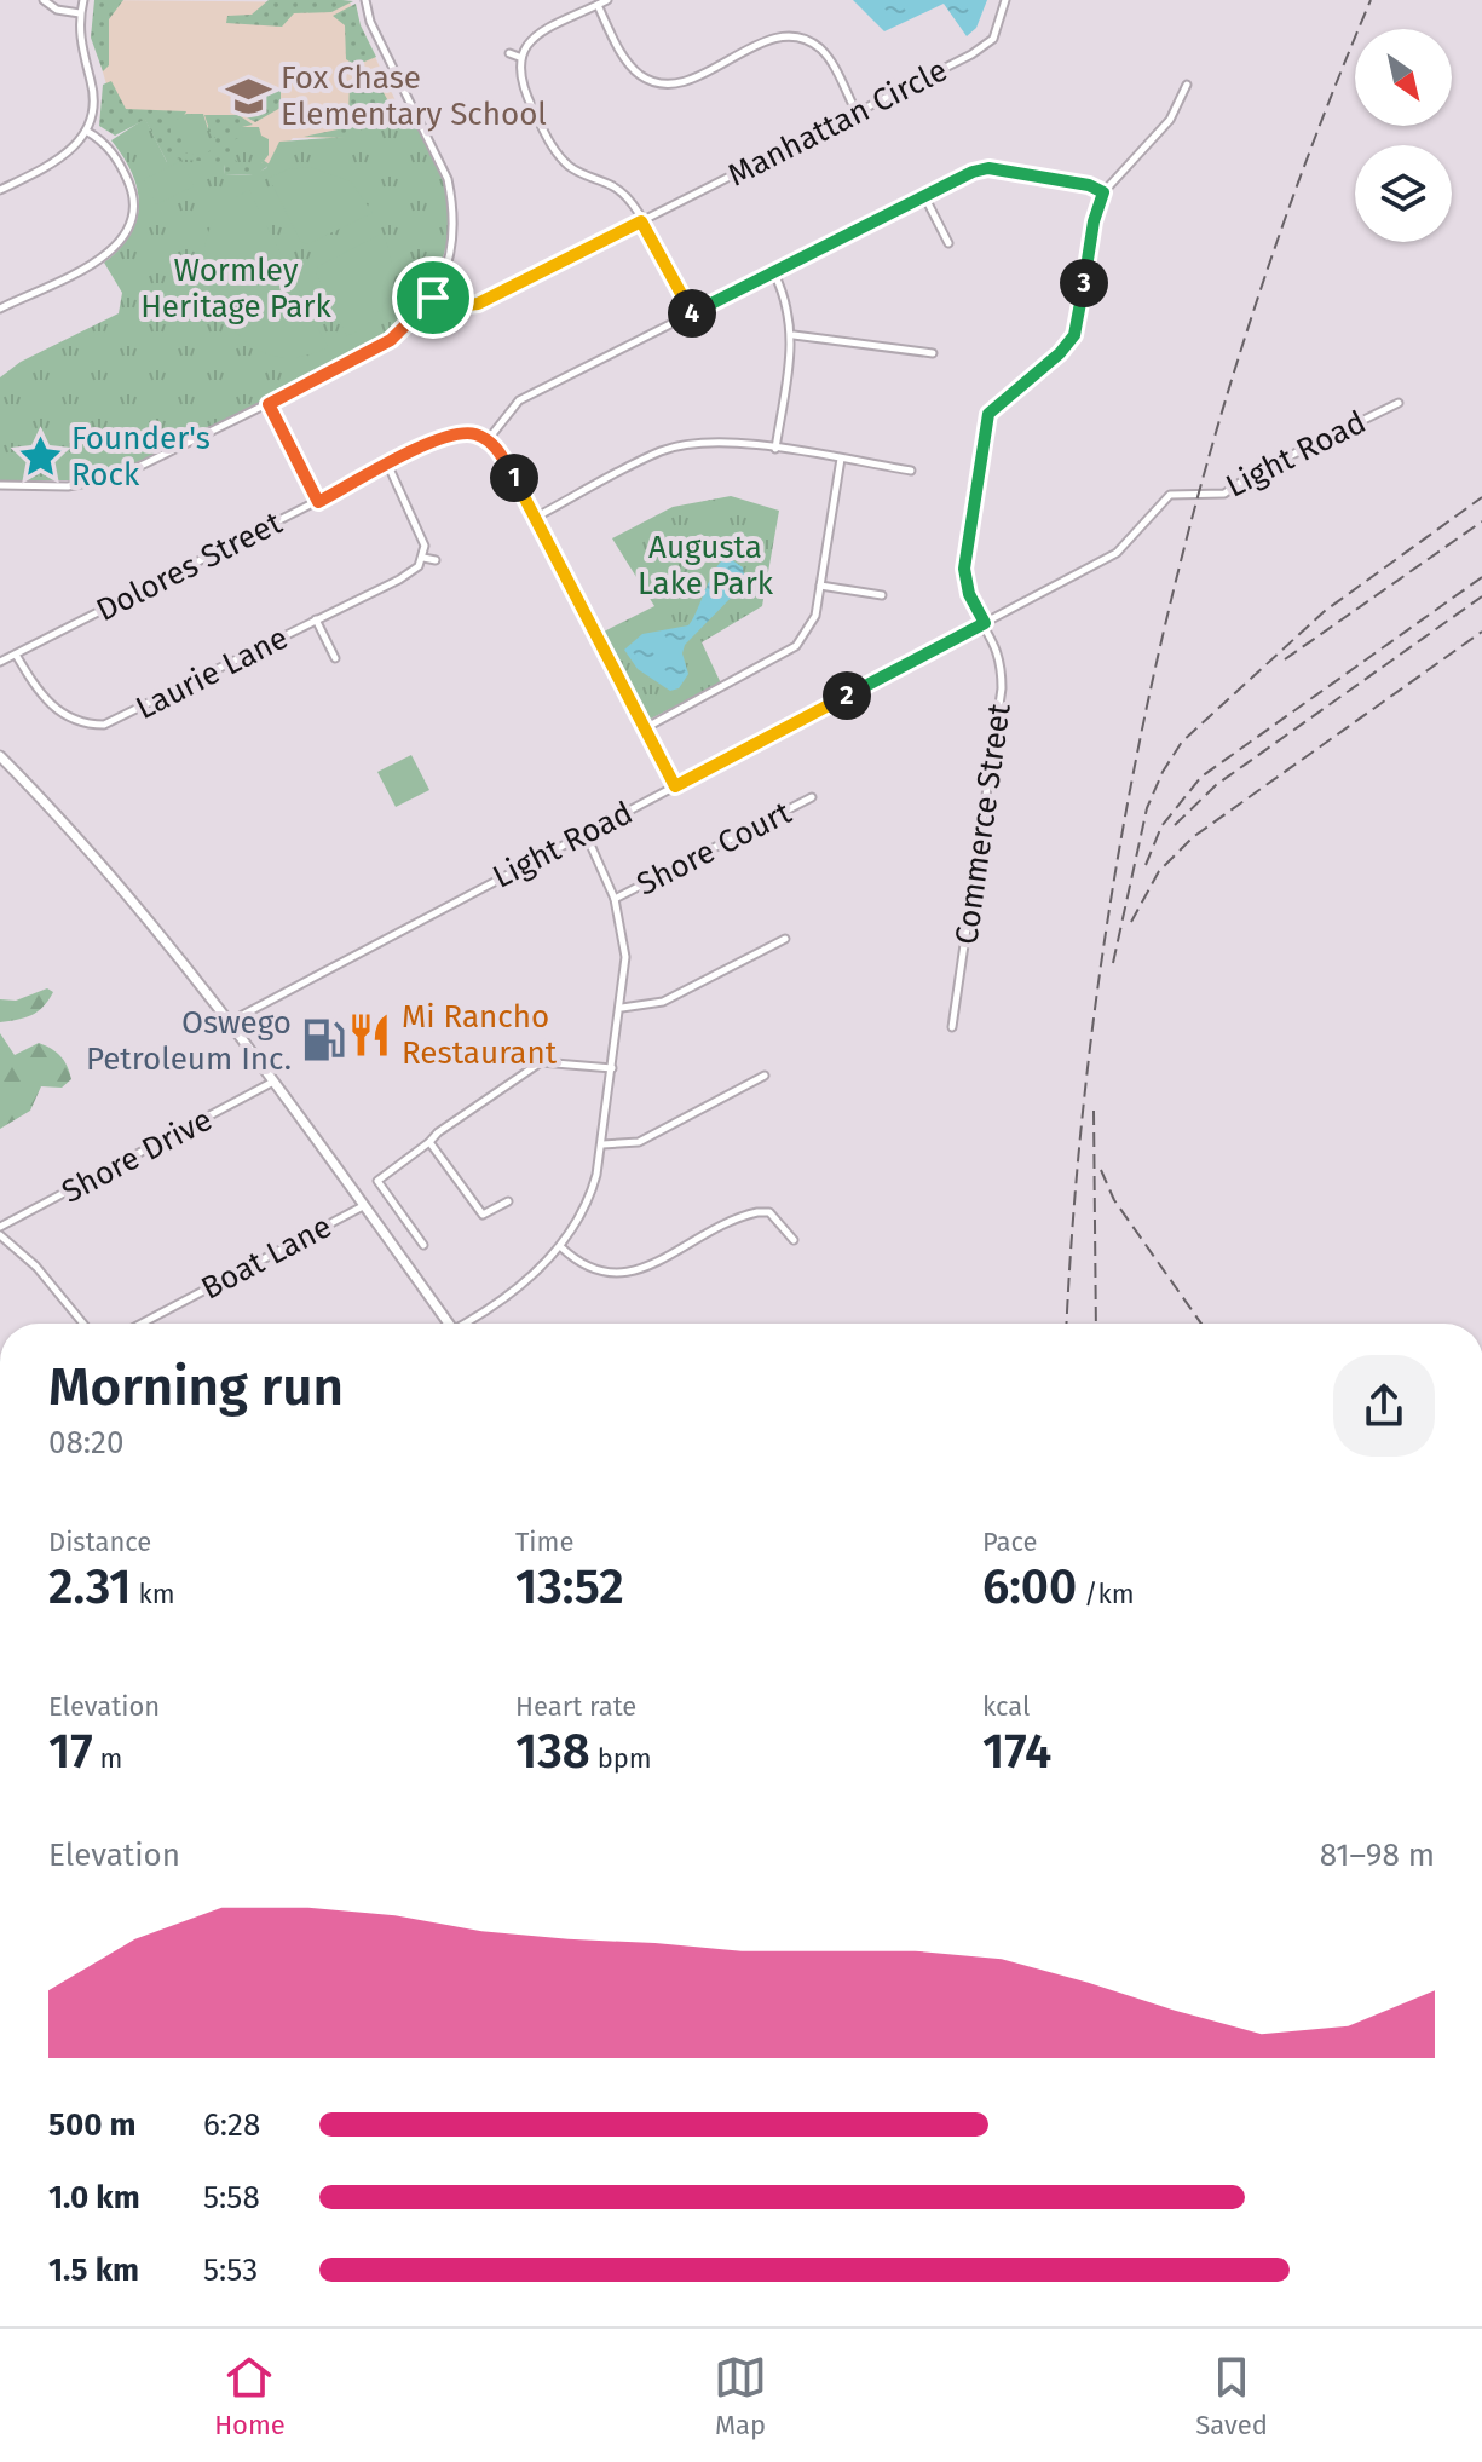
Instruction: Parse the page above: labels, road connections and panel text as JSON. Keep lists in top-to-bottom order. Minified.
{"streets":{"street":["Manhattan Circle","Light Road","Dolores Street","Laurie Lane","Commerce Street","Shore Court","Shore Drive","Boat Lane"]},"crossings":[["Light Road","Commerce Street"],["Dolores Street","Laurie Lane"]],"parks":["Wormley Heritage Park","Augusta Lake Park"],"places":{"school or university":["Fox Chase Elementary School"],"place":["Founder's Rock"],"restaurant":["Mi Rancho Restaurant"],"fuel station":["Oswego Petroleum Inc."]},"north":"bottom right","page":{"pins":["3","4","1","2"],"heading":["Morning run","08:20"],"stats":[["Distance","2.31 km"],["Time","13:52"],["Pace","6:00 /km"],["Elevation","17 m"],["Heart rate","138 bpm"],["kcal","174"]],"chart":["Elevation","81–98 m"],"list":[{"name":"500 m","note":"6:28"},{"name":"1.0 km","note":"5:58"},{"name":"1.5 km","note":"5:53"}],"tabs":["Home","Map","Saved"]}}
